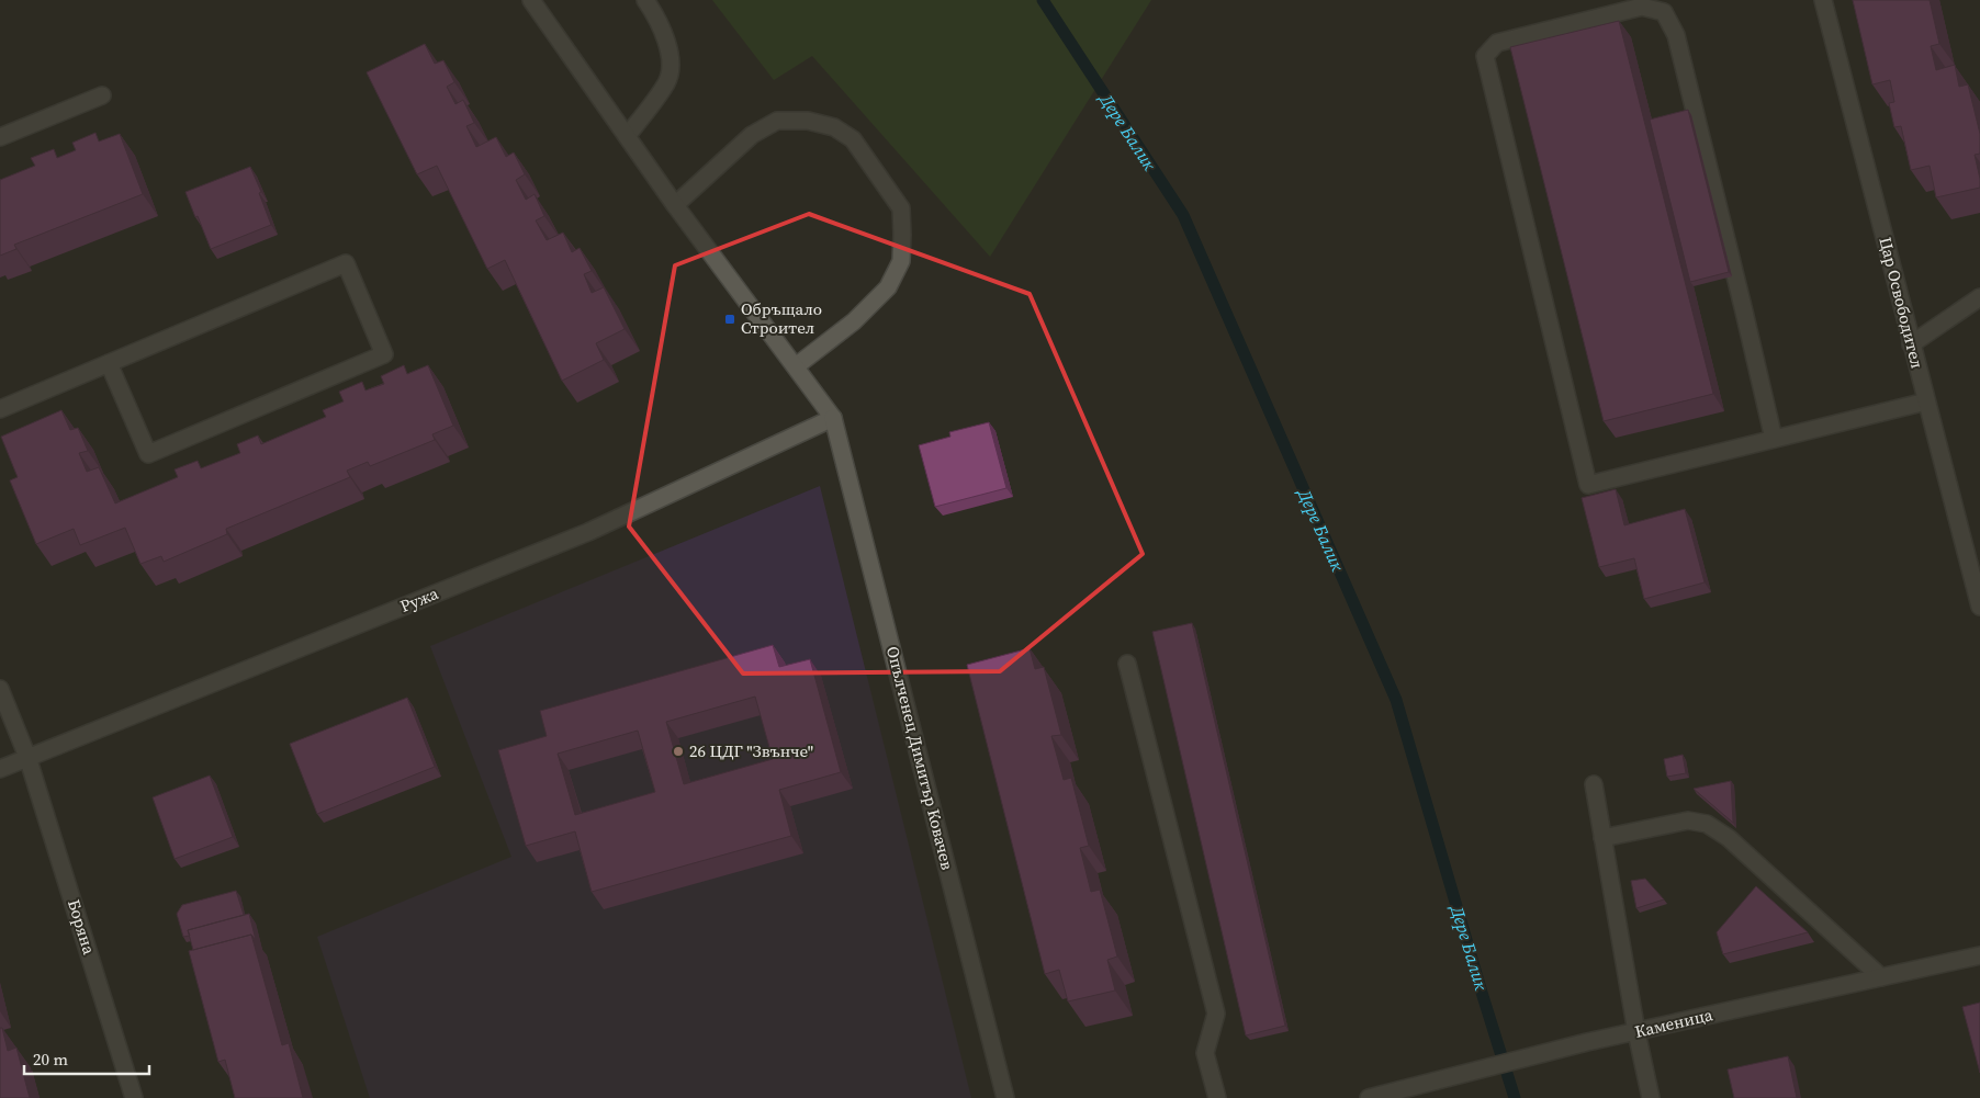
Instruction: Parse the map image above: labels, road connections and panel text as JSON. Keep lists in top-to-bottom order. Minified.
{"streets":{"street":["Цар Освободител","Ружа","Опълченец Димитър Ковачев","Боряна","Каменица"]},"crossings":[["Ружа","Опълченец Димитър Ковачев"],["Ружа","Боряна"]],"water":["Дере Балик"],"places":{"transit":["Обръщало Строител"],"other":["26 ЦДГ \"Звънче\""]},"scale_bar":"20 m"}
